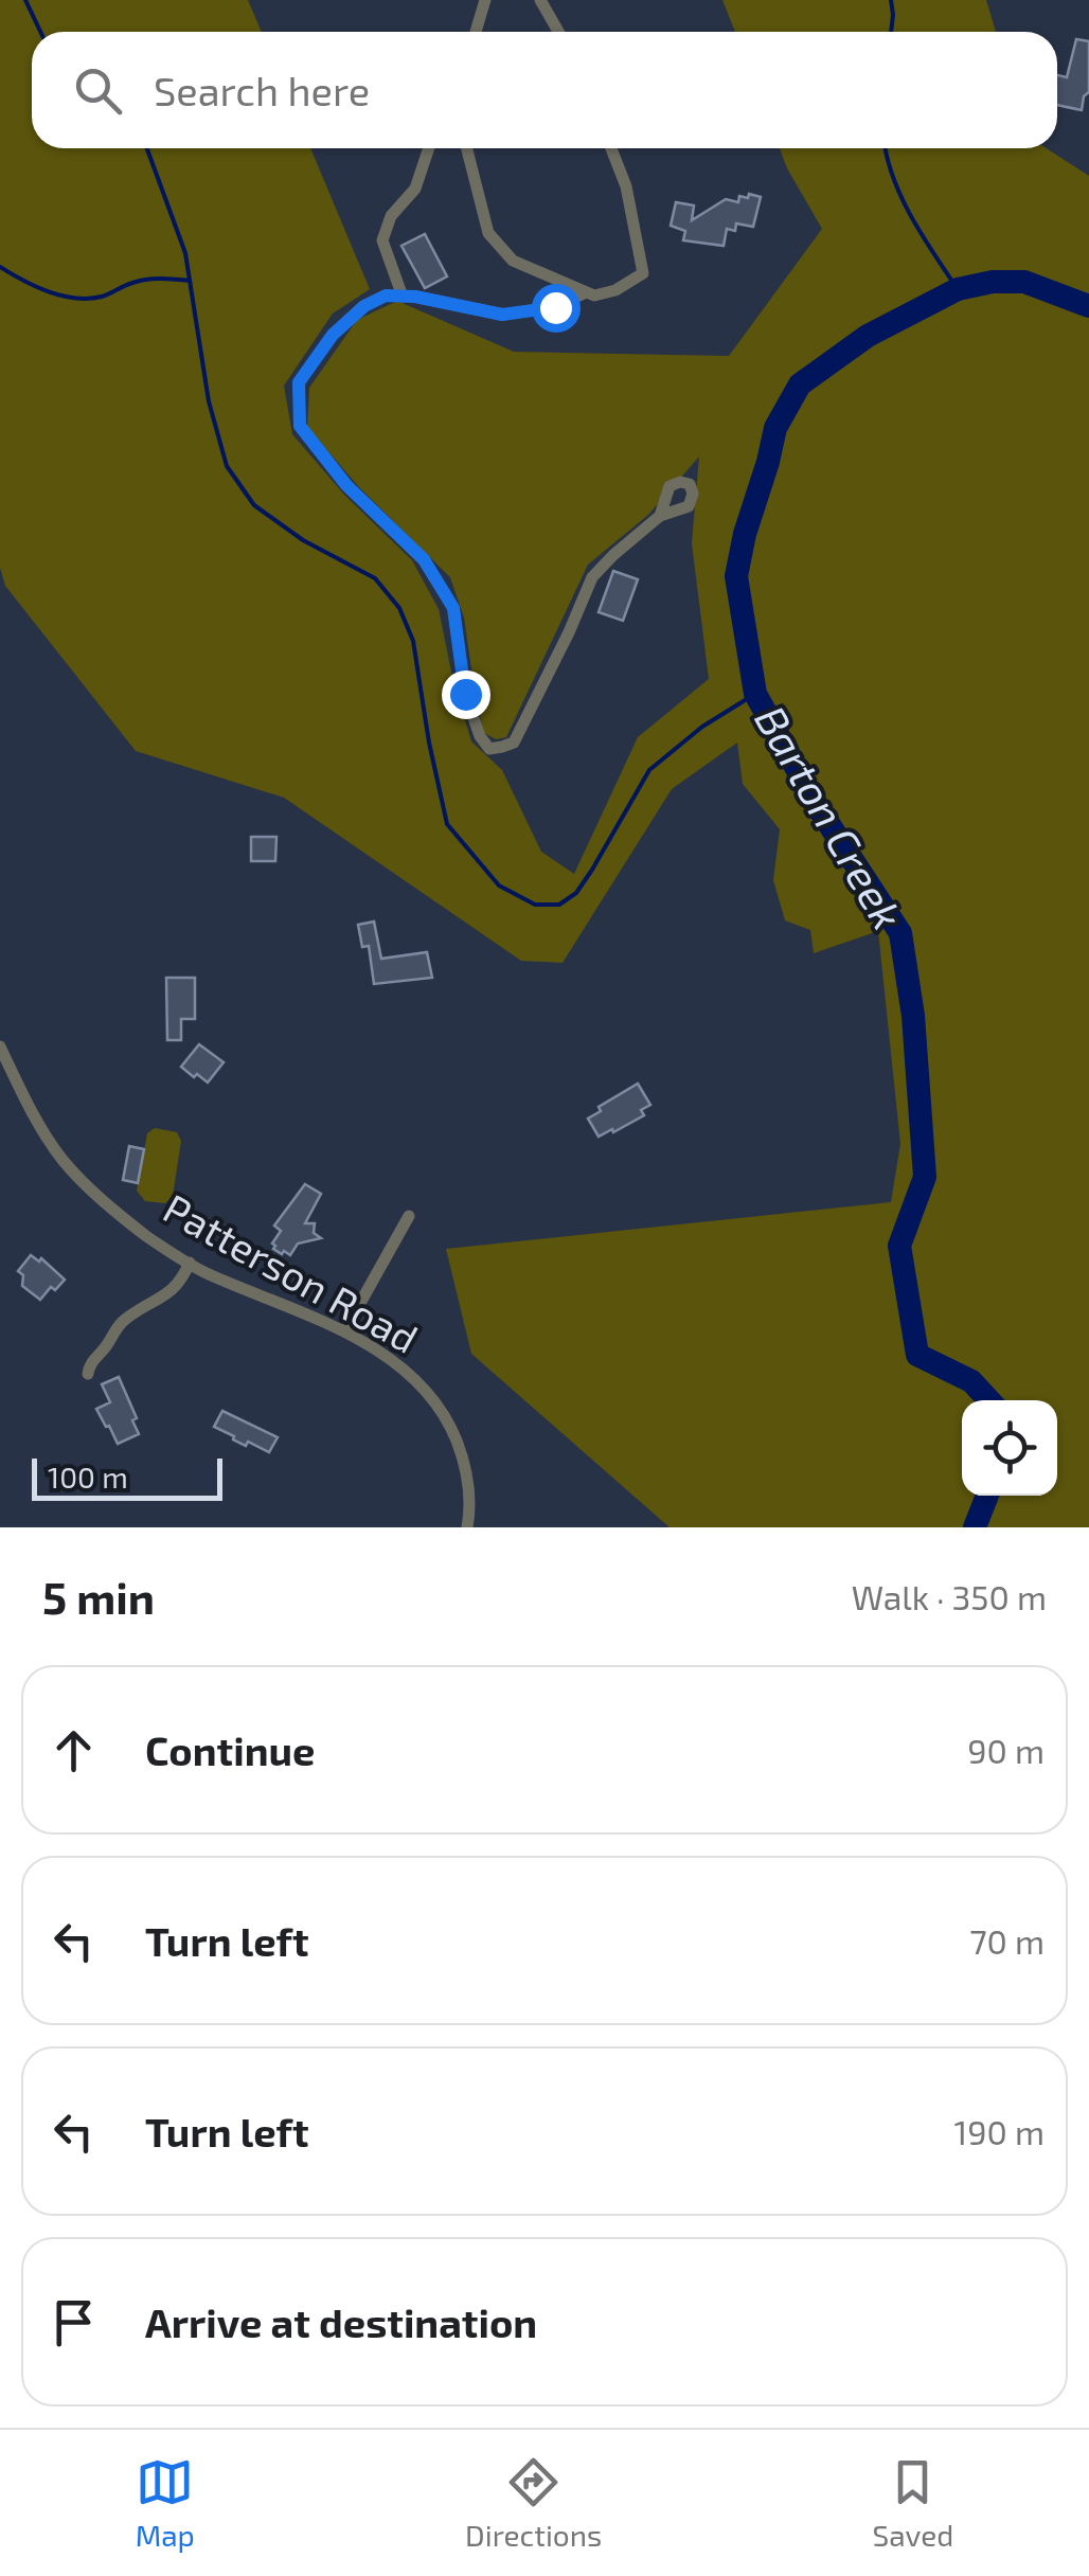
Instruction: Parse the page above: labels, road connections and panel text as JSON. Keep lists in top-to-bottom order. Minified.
{"streets":{"street":["Patterson Road"]},"water":["Barton Creek"],"scale_bar":"100 m","page":{"search":"Search here","scale":"100 m","heading":["5 min","Walk · 350 m"],"list":[["Continue","90 m"],["Turn left","70 m"],["Turn left","190 m"],"Arrive at destination"],"nav":["Map","Directions","Saved"]}}
